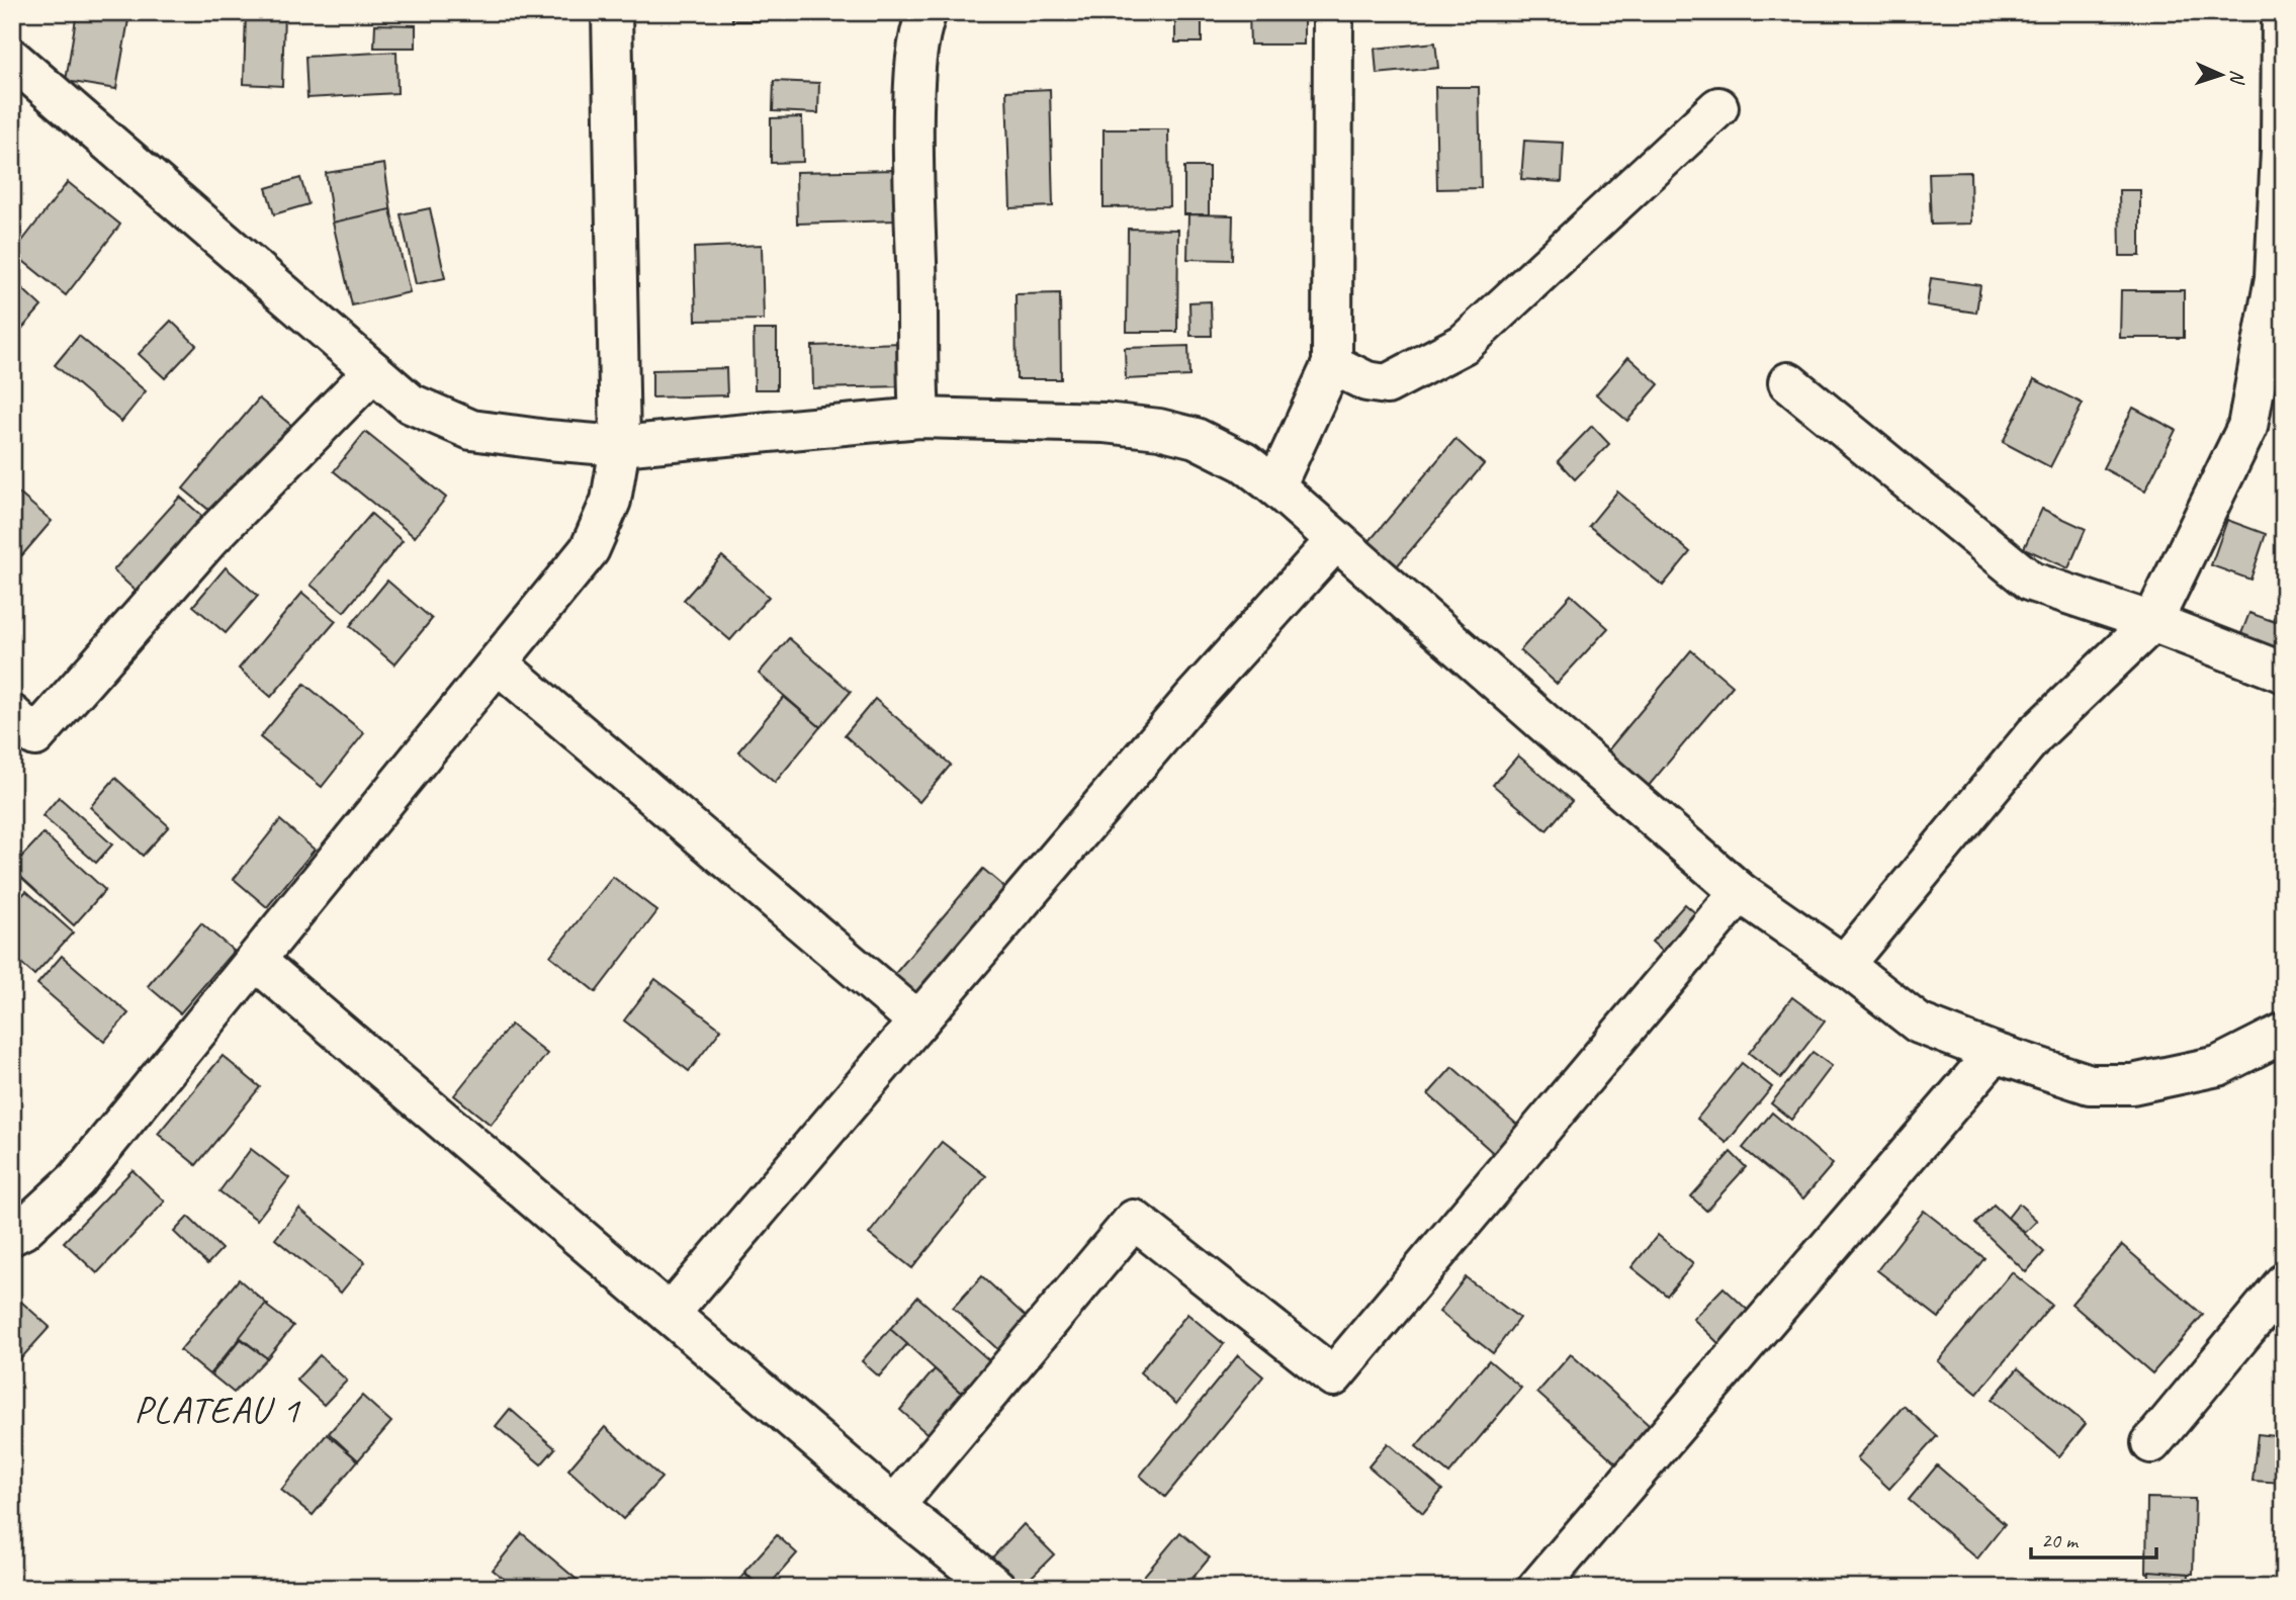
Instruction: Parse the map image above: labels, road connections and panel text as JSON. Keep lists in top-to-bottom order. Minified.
{"districts":["PLATEAU 1"],"scale_bar":"20 m","north":"right"}
